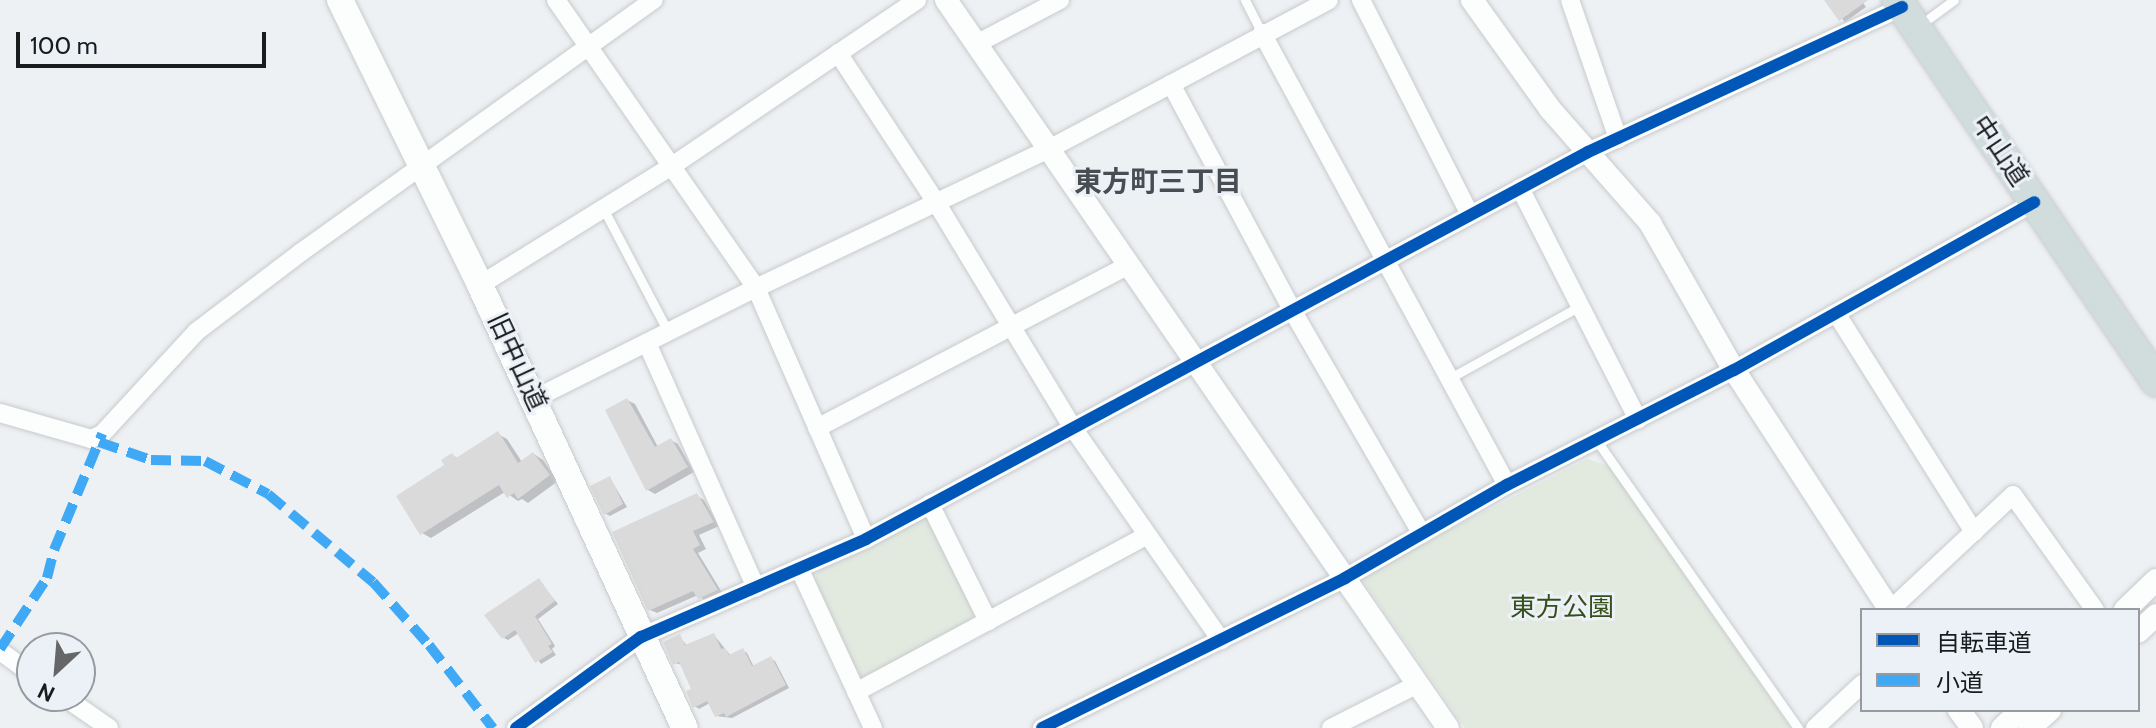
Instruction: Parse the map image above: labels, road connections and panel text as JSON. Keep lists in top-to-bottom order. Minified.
{"streets":{"highway":["中山道"],"main road":["旧中山道"]},"districts":["東方町三丁目"],"parks":["東方公園"],"legend":["自転車道","小道"],"scale_bar":"100 m","north":"bottom left"}
